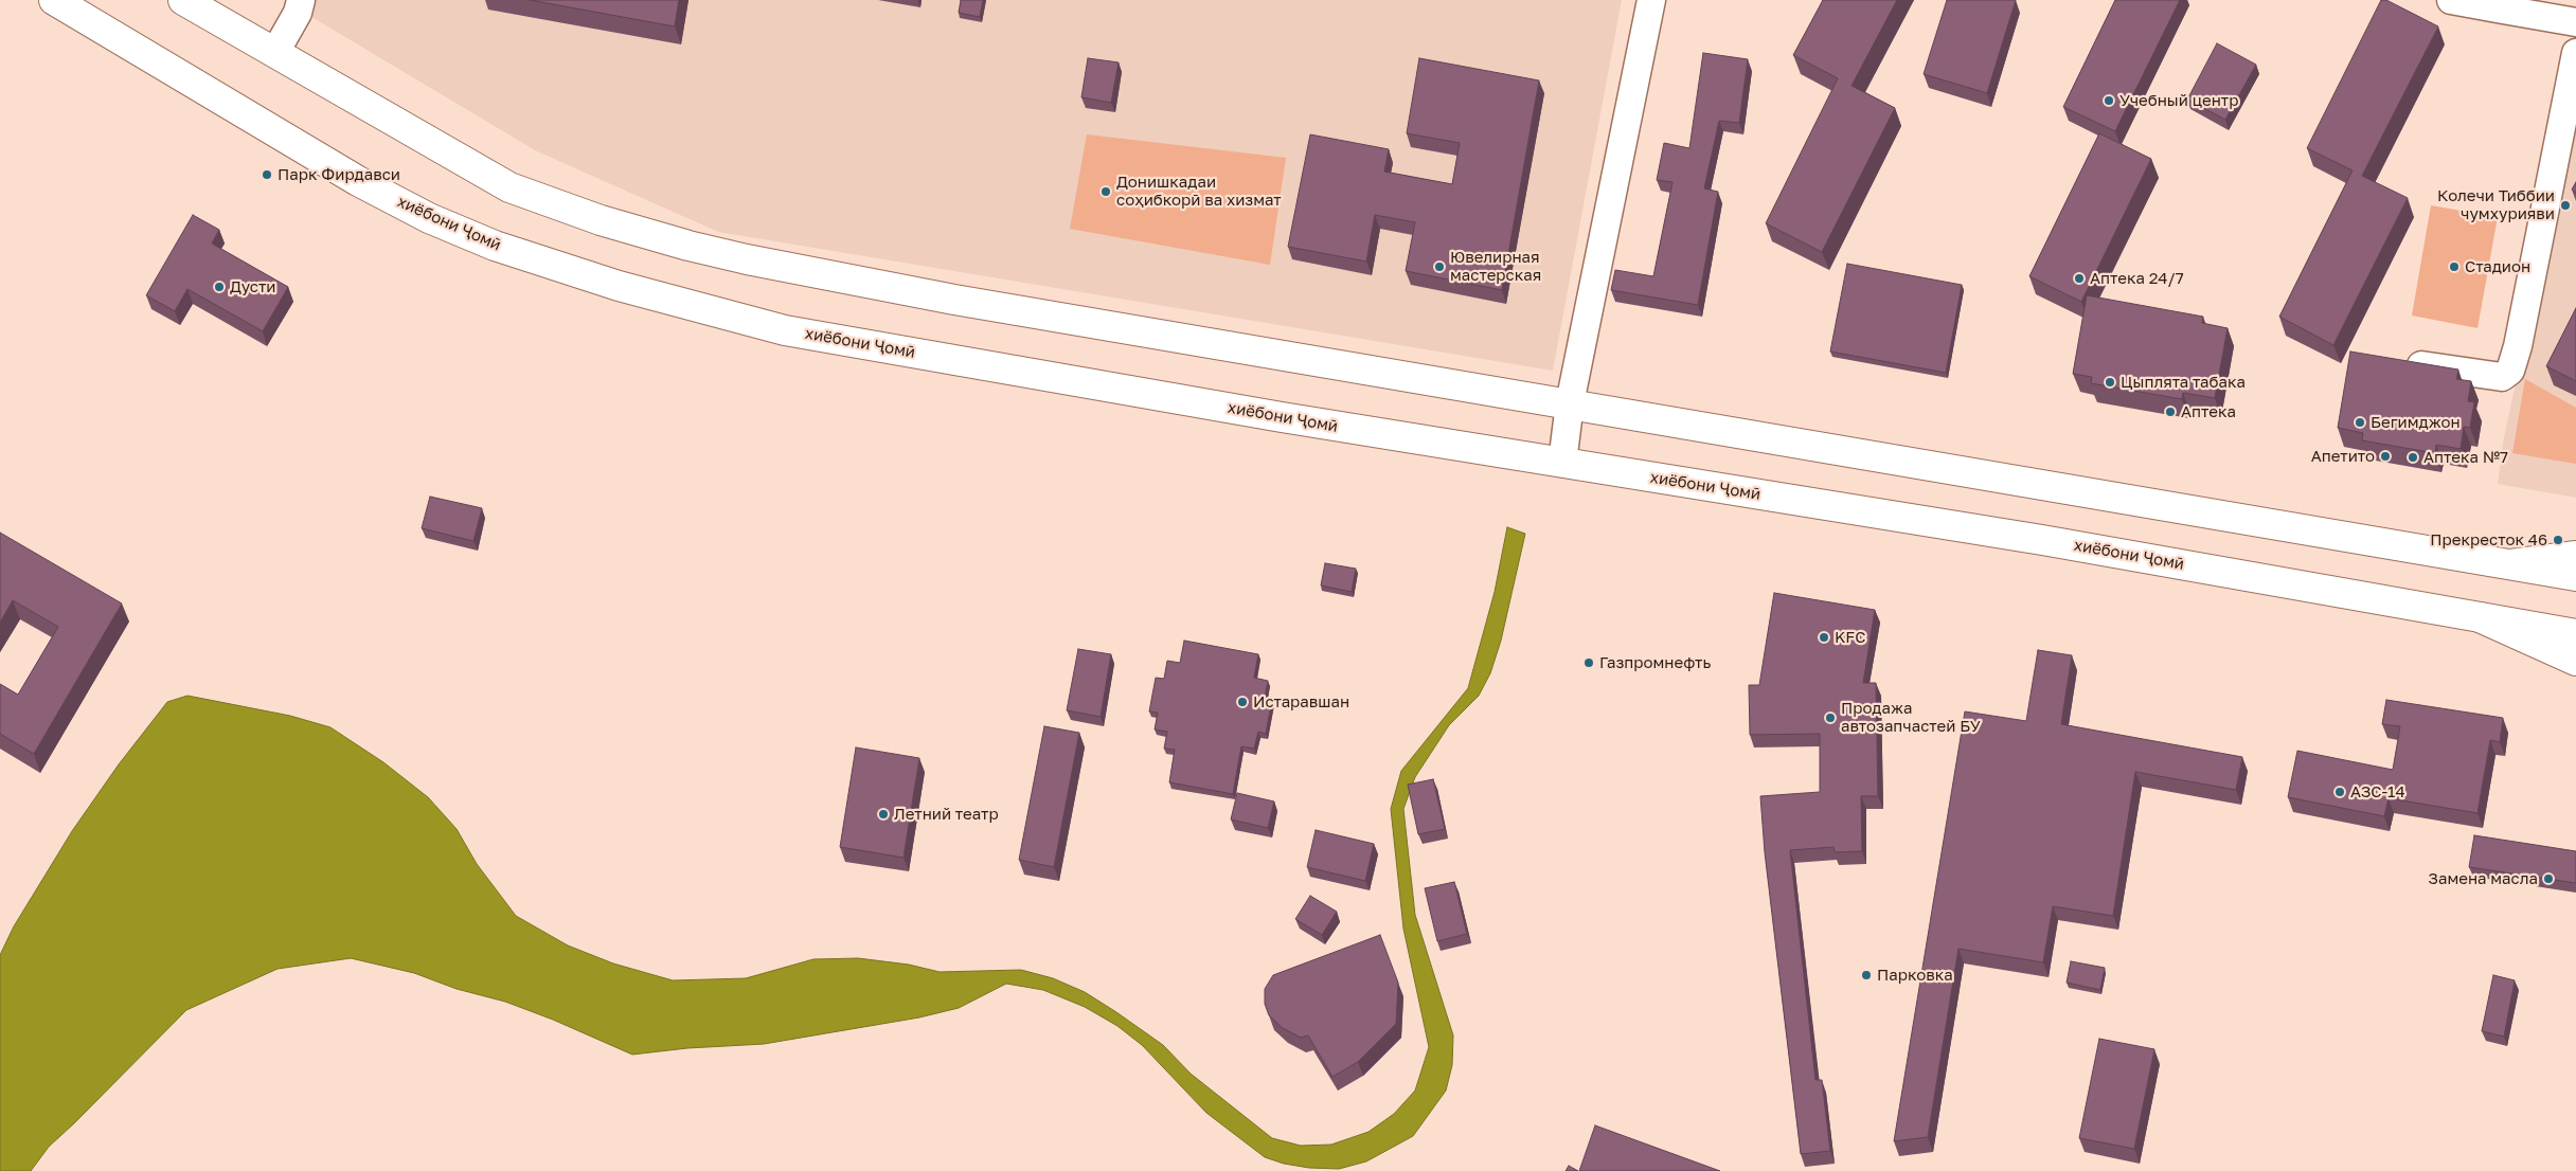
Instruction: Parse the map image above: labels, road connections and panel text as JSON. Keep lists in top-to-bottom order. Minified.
{"streets":{"main road":["хиёбони Ҷомӣ"]},"places":["Учебный центр","Парк Фирдавси","Донишкадаи соҳибкорӣ ва хизмат","Колечи Тиббии чумхурияви","Ювелирная мастерская","Стадион","Аптека 24/7","Дусти","Цыплята табака","Аптека","Бегимджон","Апетито","Аптека №7","Прекресток 46","KFC","Газпромнефть","Истаравшан","Продажа автозапчастей БУ","АЗС-14","Летний театр","Замена масла","Парковка"]}
